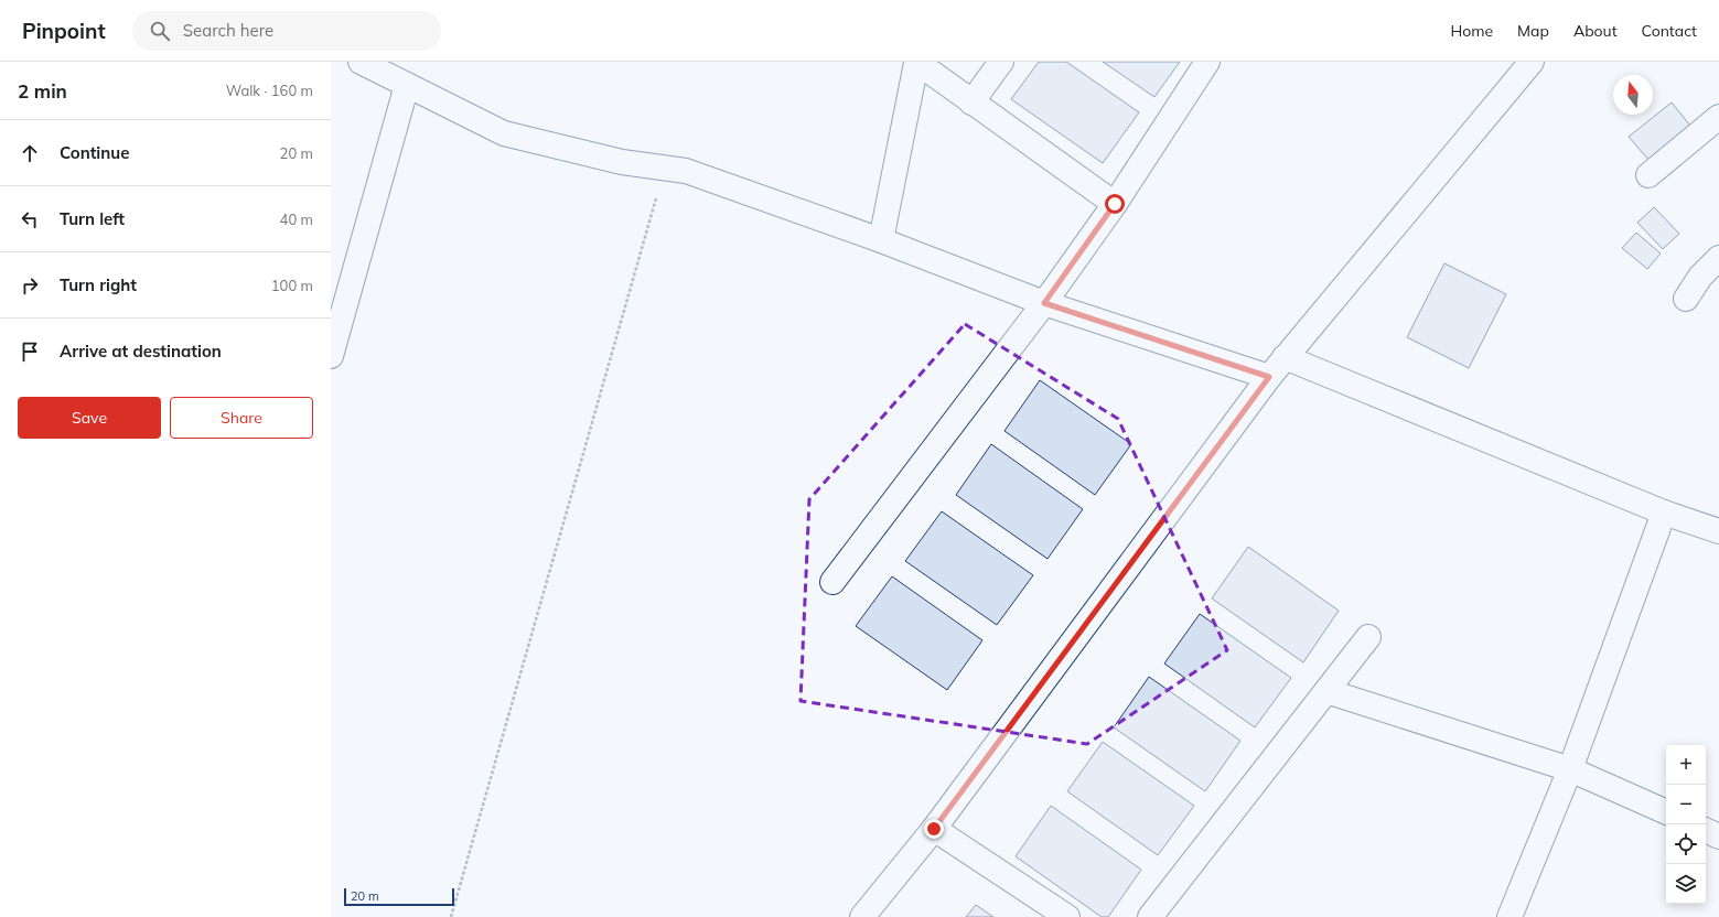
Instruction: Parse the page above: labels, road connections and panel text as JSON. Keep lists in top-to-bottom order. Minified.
{"scale_bar":"20 m","north":"top","page":{"header":"Pinpoint","search":"Search here","nav":["Home","Map","About","Contact"],"heading":["2 min","Walk · 160 m"],"list":[["Continue","20 m"],["Turn left","40 m"],["Turn right","100 m"],"Arrive at destination"],"buttons":["Save","Share"],"map_buttons":["+","−"],"scale":"20 m"}}
